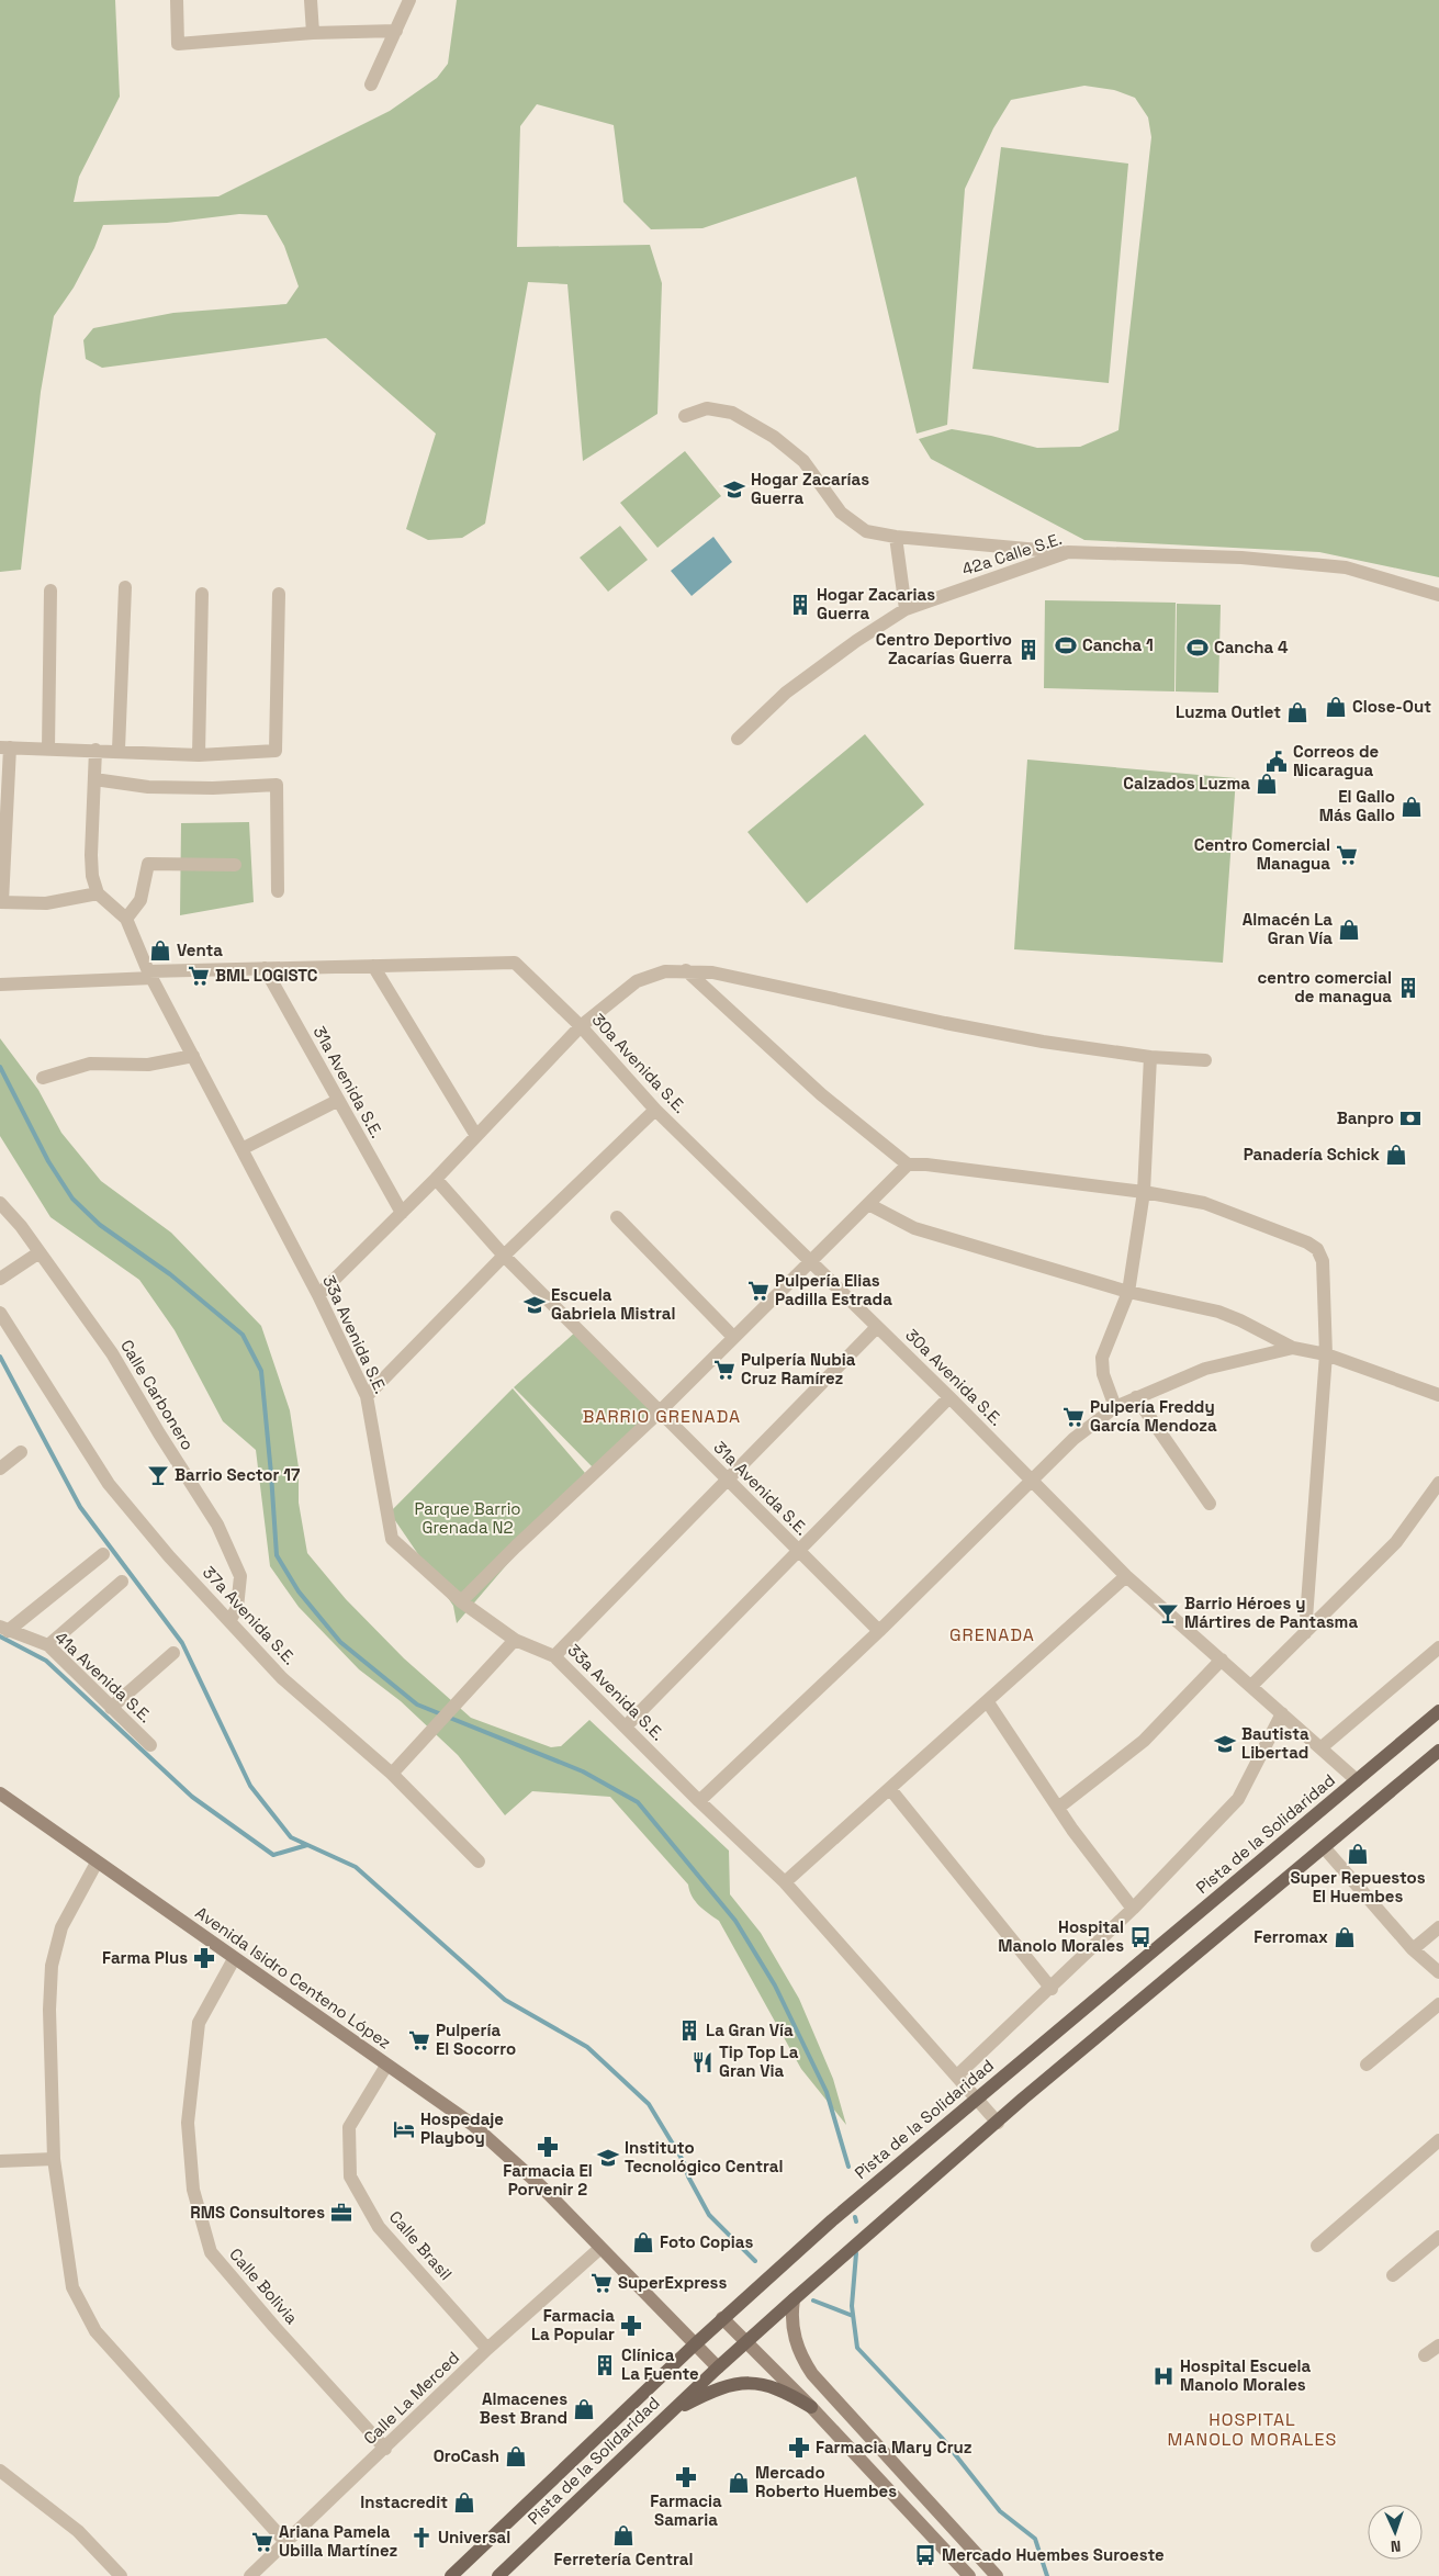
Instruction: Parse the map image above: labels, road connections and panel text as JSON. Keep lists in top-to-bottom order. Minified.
{"streets":{"main road":["Pista de la Solidaridad"],"street":["42a Calle S.E.","30a Avenida S.E.","31a Avenida S.E.","33a Avenida S.E.","Calle Carbonero","37a Avenida S.E.","41a Avenida S.E.","Avenida Isidro Centeno López","Calle Brasil","Calle Bolivia","Calle La Merced"]},"crossings":[["30a Avenida S.E.","Pista de la Solidaridad"],["33a Avenida S.E.","Pista de la Solidaridad"],["Calle Carbonero","37a Avenida S.E."],["Pista de la Solidaridad","Avenida Isidro Centeno López"],["Avenida Isidro Centeno López","Calle Brasil"],["Avenida Isidro Centeno López","Calle Bolivia"],["Avenida Isidro Centeno López","Calle La Merced"],["Calle Brasil","Calle La Merced"],["Calle Bolivia","Calle La Merced"]],"districts":["BARRIO GRENADA","GRENADA","HOSPITAL MANOLO MORALES"],"parks":["Parque Barrio Grenada N2"],"places":{"school or university":["Hogar Zacarías Guerra","Escuela Gabriela Mistral","Bautista Libertad","Instituto Tecnológico Central"],"building":["Hogar Zacarias Guerra","Centro Deportivo Zacarías Guerra","centro comercial de managua","La Gran Vía","Clínica La Fuente"],"sports":["Cancha 1","Cancha 4"],"shop":["Close-Out","Luzma Outlet","Calzados Luzma","El Gallo Más Gallo","Almacén La Gran Vía","Venta","Panadería Schick","Super Repuestos El Huembes","Ferromax","Foto Copias","Almacenes Best Brand","OroCash","Mercado Roberto Huembes","Instacredit","Ferretería Central"],"public building":["Correos de Nicaragua"],"supermarket":["Centro Comercial Managua","BML LOGISTC","Pulpería Elias Padilla Estrada","Pulpería Nubia Cruz Ramírez","Pulpería Freddy García Mendoza","Pulpería El Socorro","SuperExpress","Ariana Pamela Ubilla Martínez"],"bank":["Banpro"],"bar":["Barrio Sector 17","Barrio Héroes y Mártires de Pantasma"],"bus stop":["Hospital Manolo Morales","Mercado Huembes Suroeste"],"pharmacy":["Farma Plus","Farmacia El Porvenir 2","Farmacia La Popular","Farmacia Mary Cruz","Farmacia Samaria"],"restaurant":["Tip Top La Gran Via"],"hotel":["Hospedaje Playboy"],"office":["RMS Consultores"],"hospital":["Hospital Escuela Manolo Morales"],"church":["Universal"]},"north":"bottom"}
